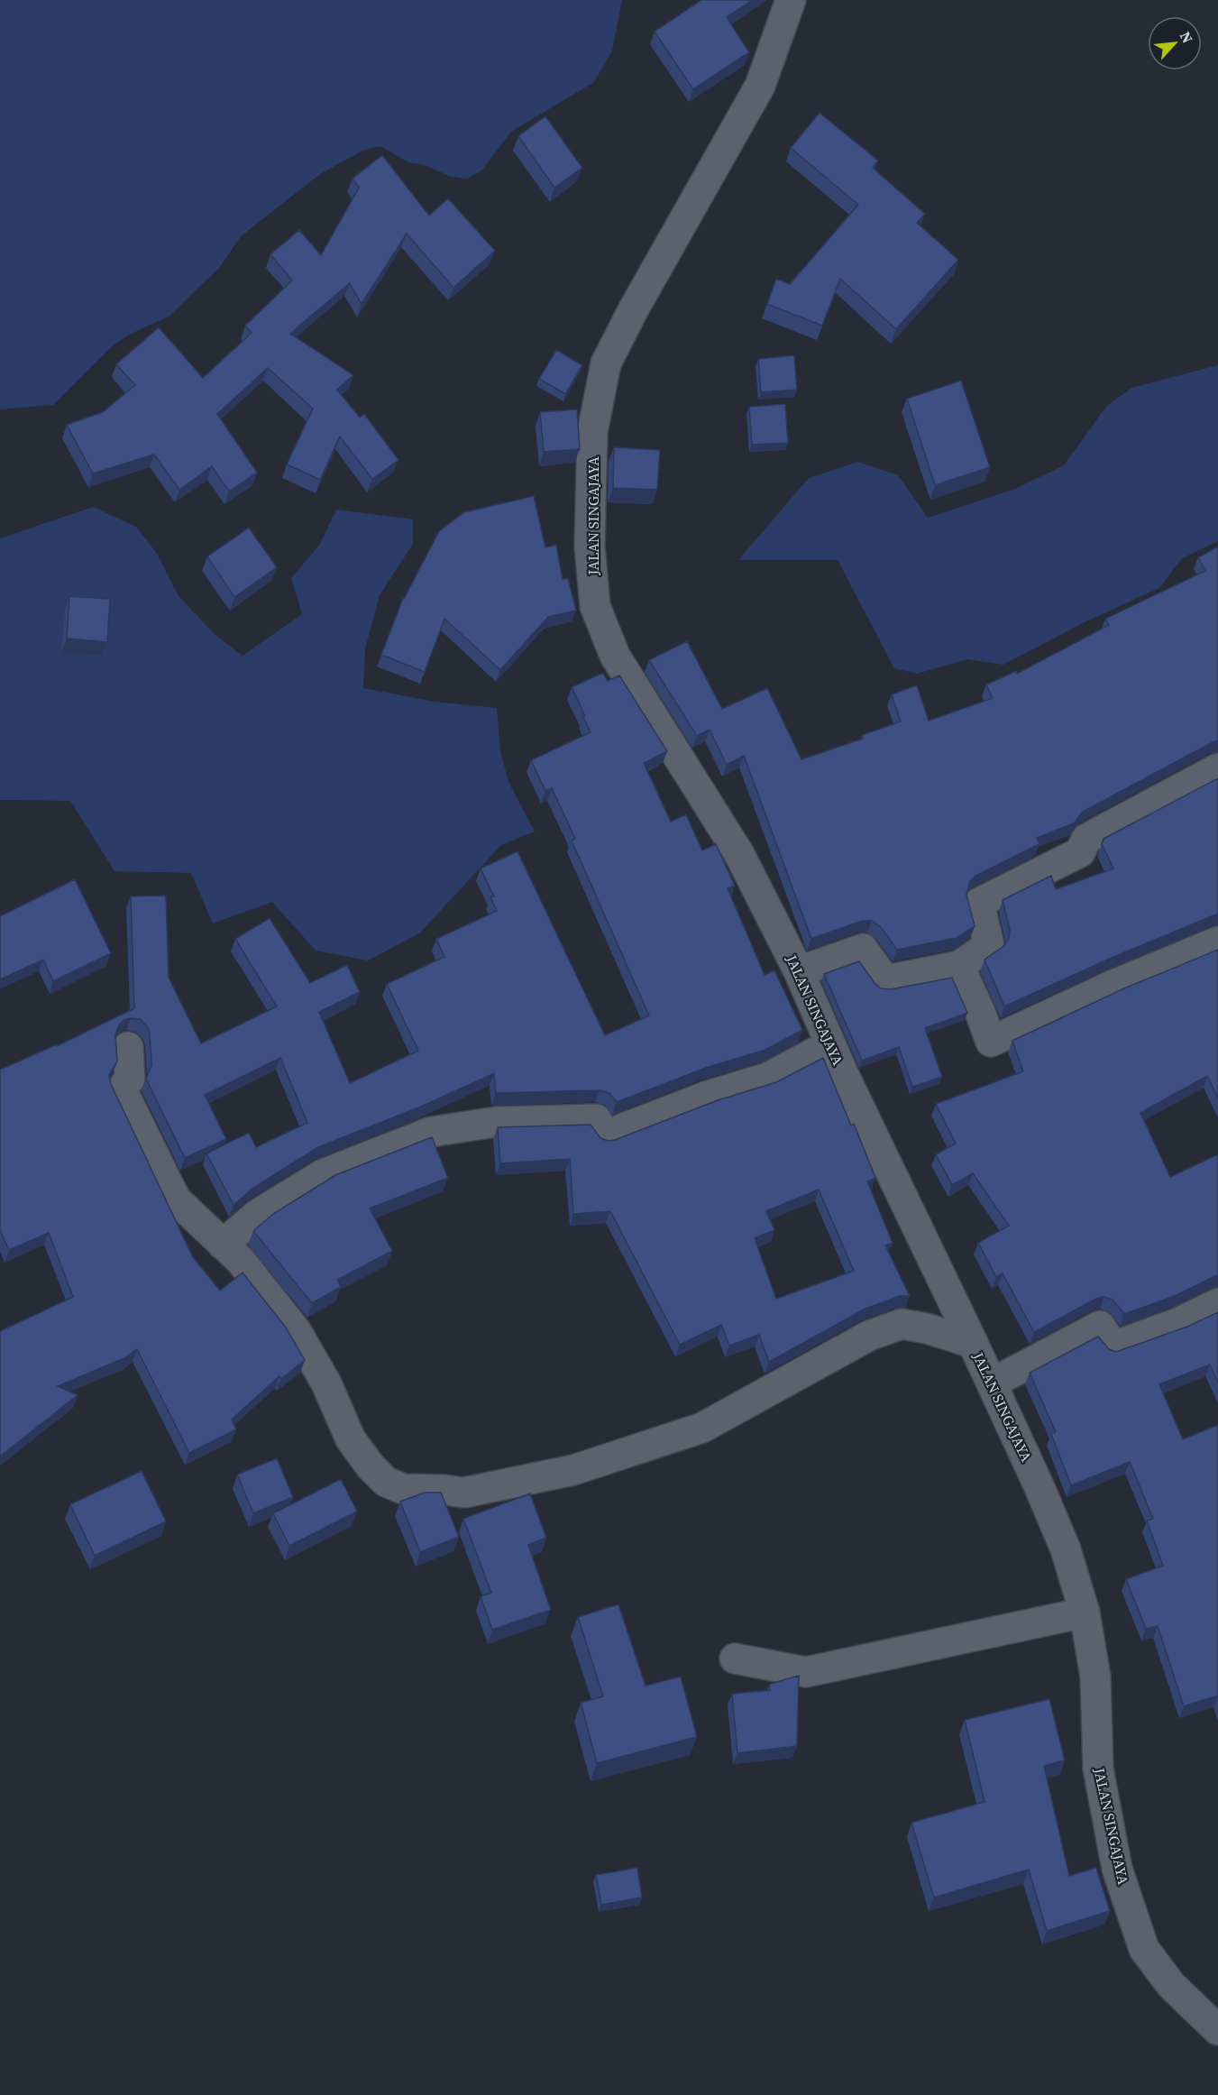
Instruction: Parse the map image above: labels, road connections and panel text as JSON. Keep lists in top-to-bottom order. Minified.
{"streets":{"street":["JALAN SINGAJAYA"]},"north":"top right"}
